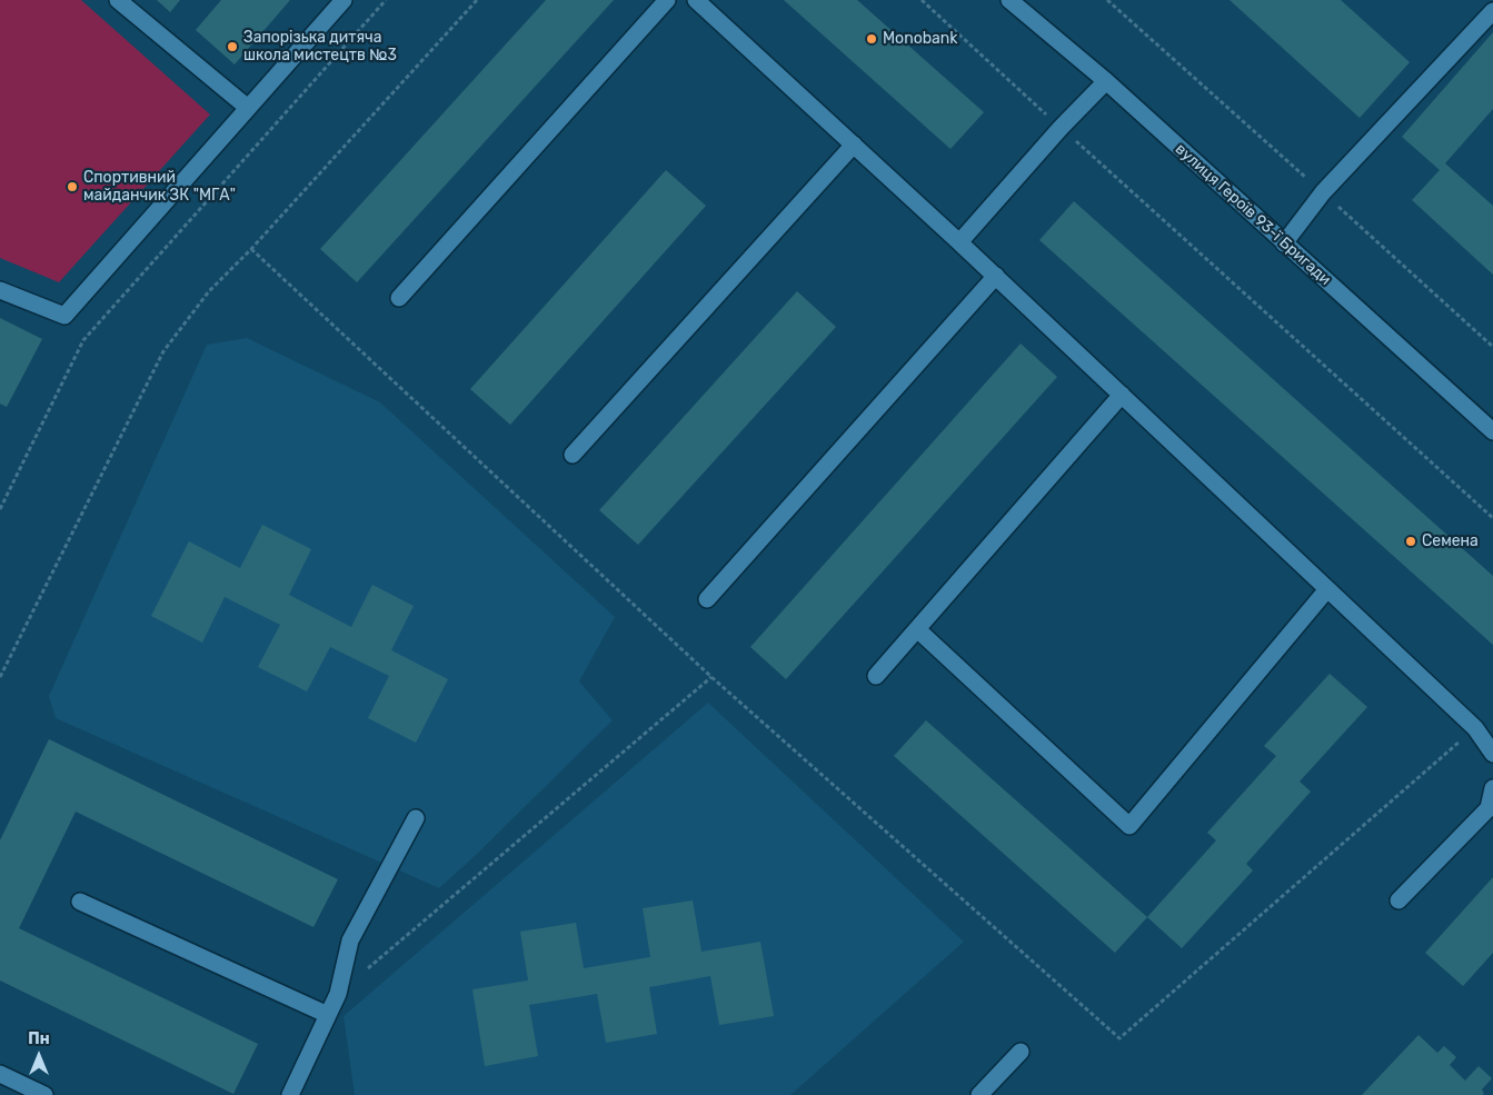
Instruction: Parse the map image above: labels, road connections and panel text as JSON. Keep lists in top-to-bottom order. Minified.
{"streets":{"street":["вулиця Героїв 93-ї Бригади"]},"places":["Monobank","Запорізька дитяча школа мистецтв №3","Спортивний майданчик ЗК \"МГА\"","Семена"],"north":"top"}
